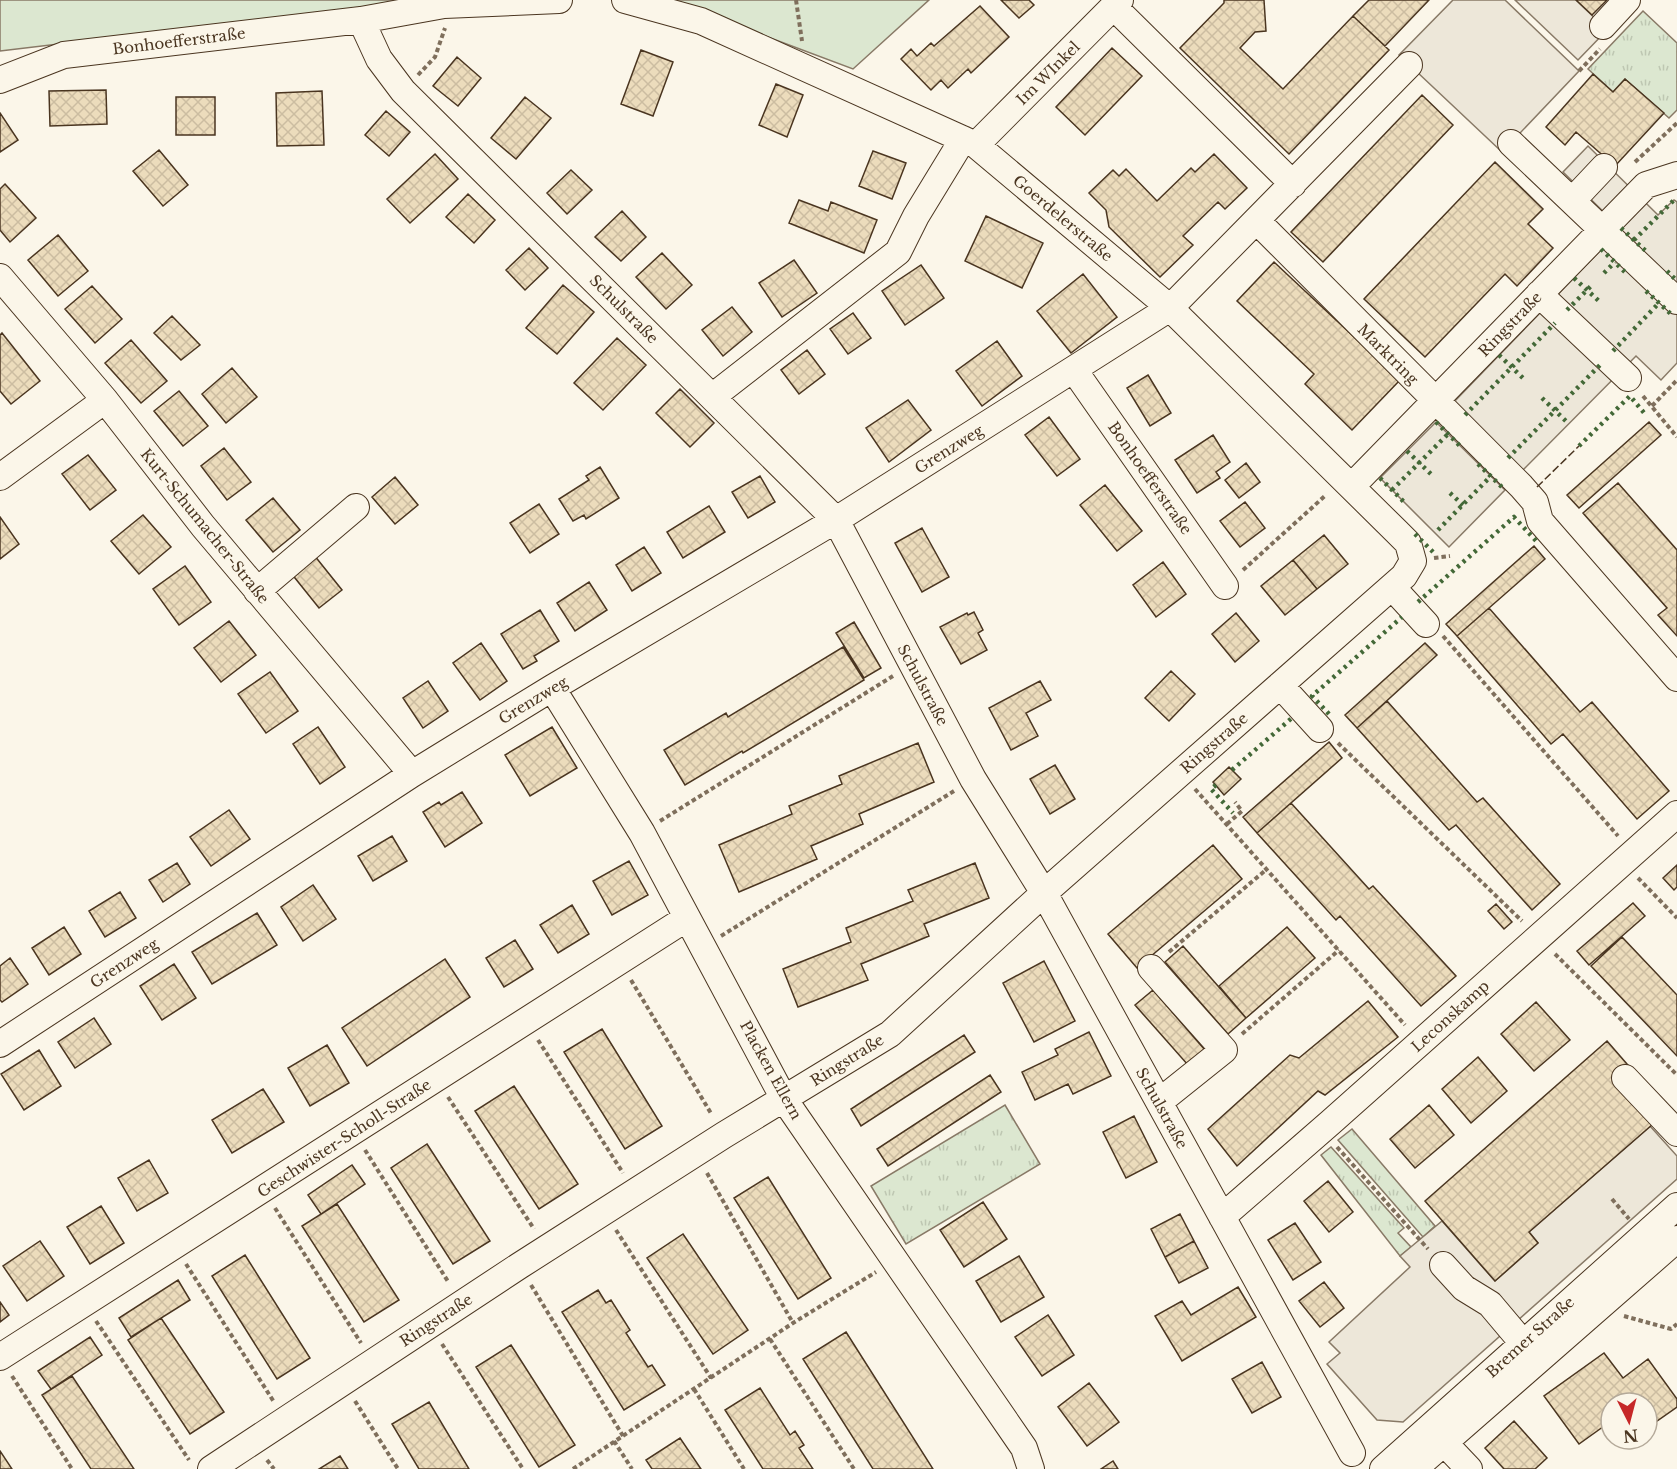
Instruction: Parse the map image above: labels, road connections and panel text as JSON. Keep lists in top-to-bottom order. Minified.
{"streets":{"street":["Bonhoefferstraße","Im WInkel","Goerdelerstraße","Schulstraße","Ringstraße","Marktring","Grenzweg","Kurt-Schumacher-Straße","Leconskamp","Placken Ellern","Geschwister-Scholl-Straße","Bremer Straße"]},"crossings":[["Bonhoefferstraße","Schulstraße"],["Bonhoefferstraße","Grenzweg"],["Im WInkel","Goerdelerstraße"],["Im WInkel","Schulstraße"],["Goerdelerstraße","Ringstraße"],["Schulstraße","Ringstraße"],["Schulstraße","Grenzweg"],["Schulstraße","Leconskamp"],["Ringstraße","Marktring"],["Ringstraße","Placken Ellern"],["Grenzweg","Kurt-Schumacher-Straße"],["Grenzweg","Placken Ellern"],["Placken Ellern","Geschwister-Scholl-Straße"]],"north":"bottom"}
